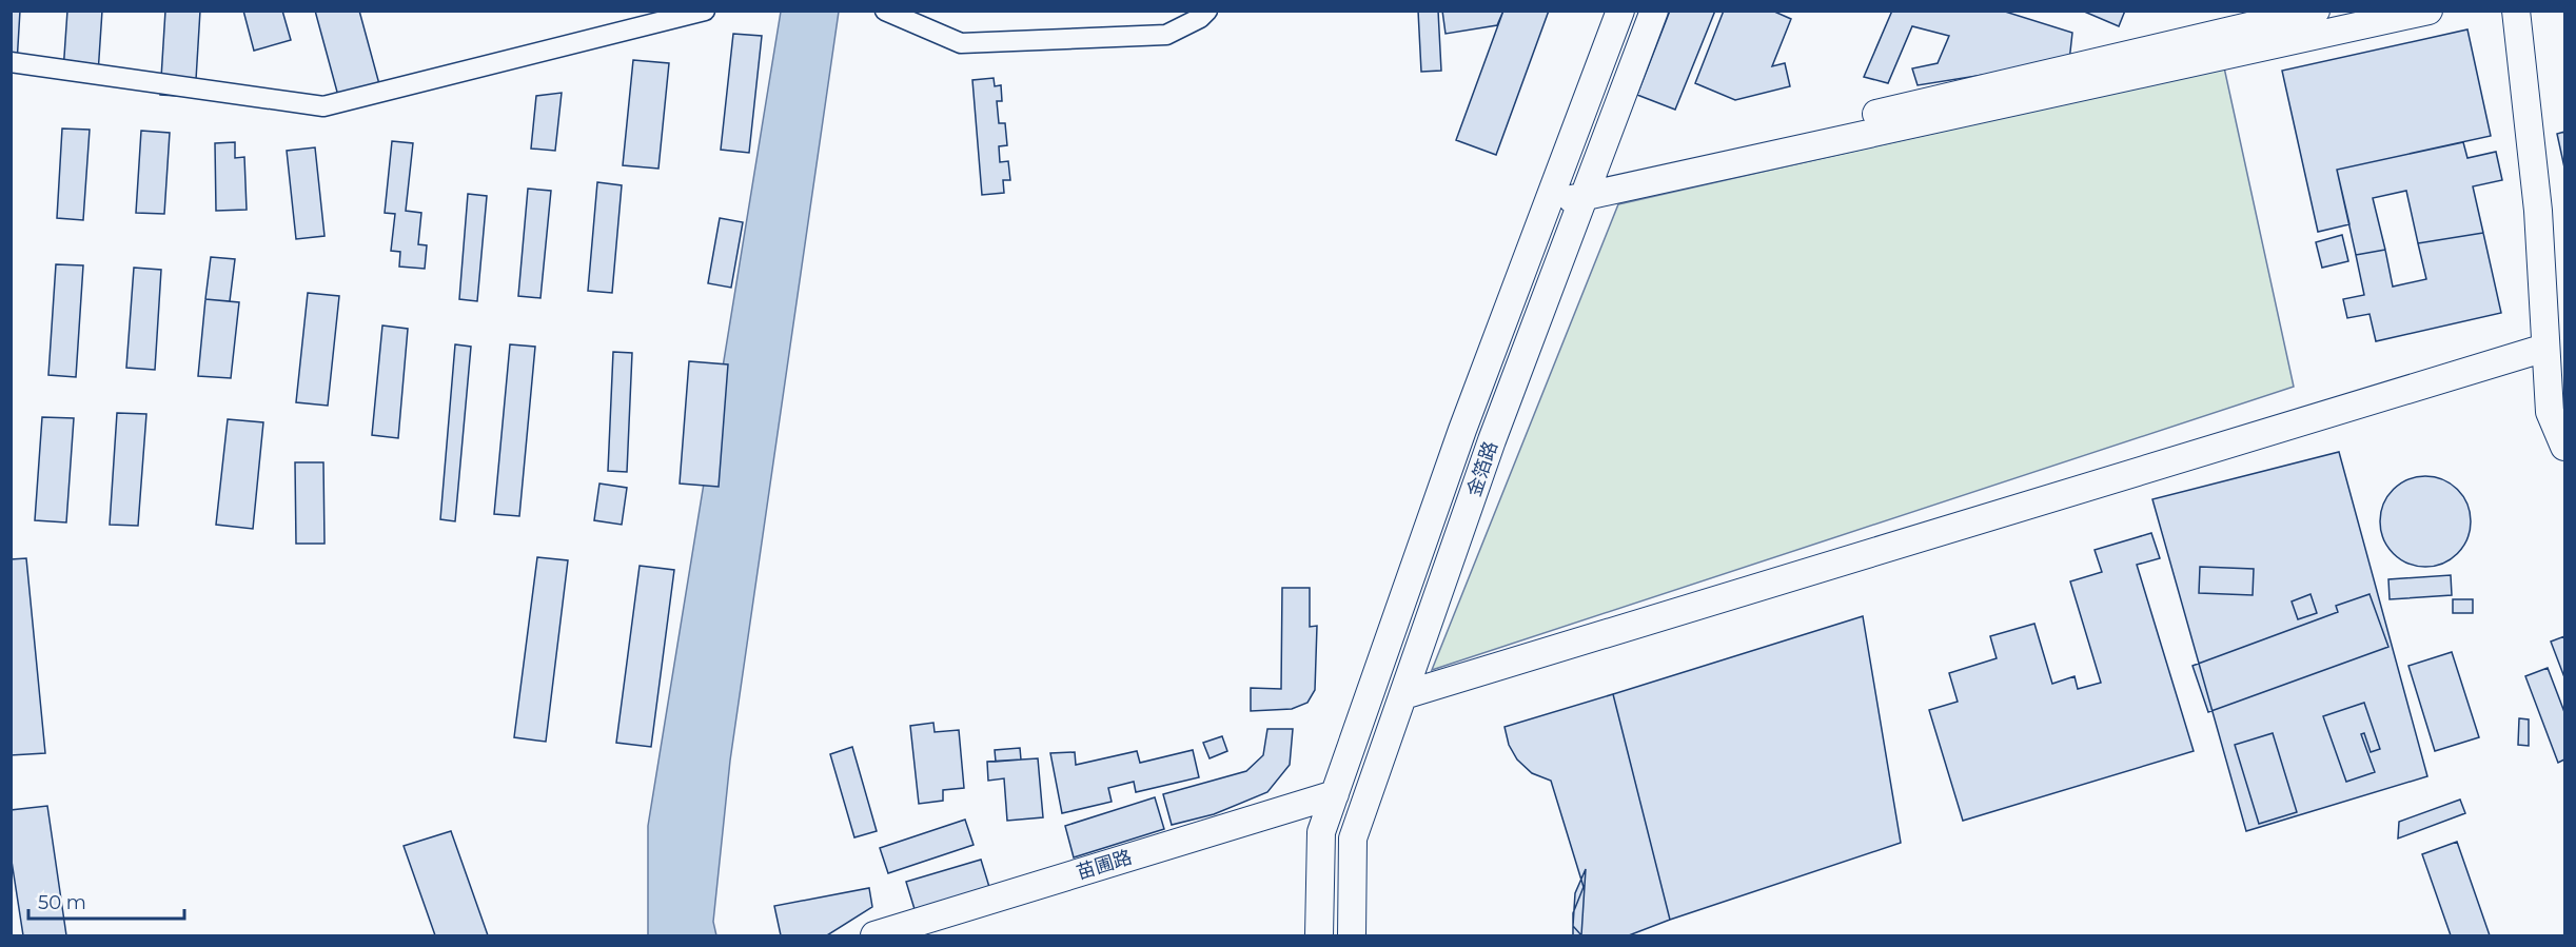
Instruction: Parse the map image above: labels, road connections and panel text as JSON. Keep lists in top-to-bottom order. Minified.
{"streets":{"street":["金箔路","苗圃路"]},"crossings":[["金箔路","苗圃路"]],"scale_bar":"50 m"}
